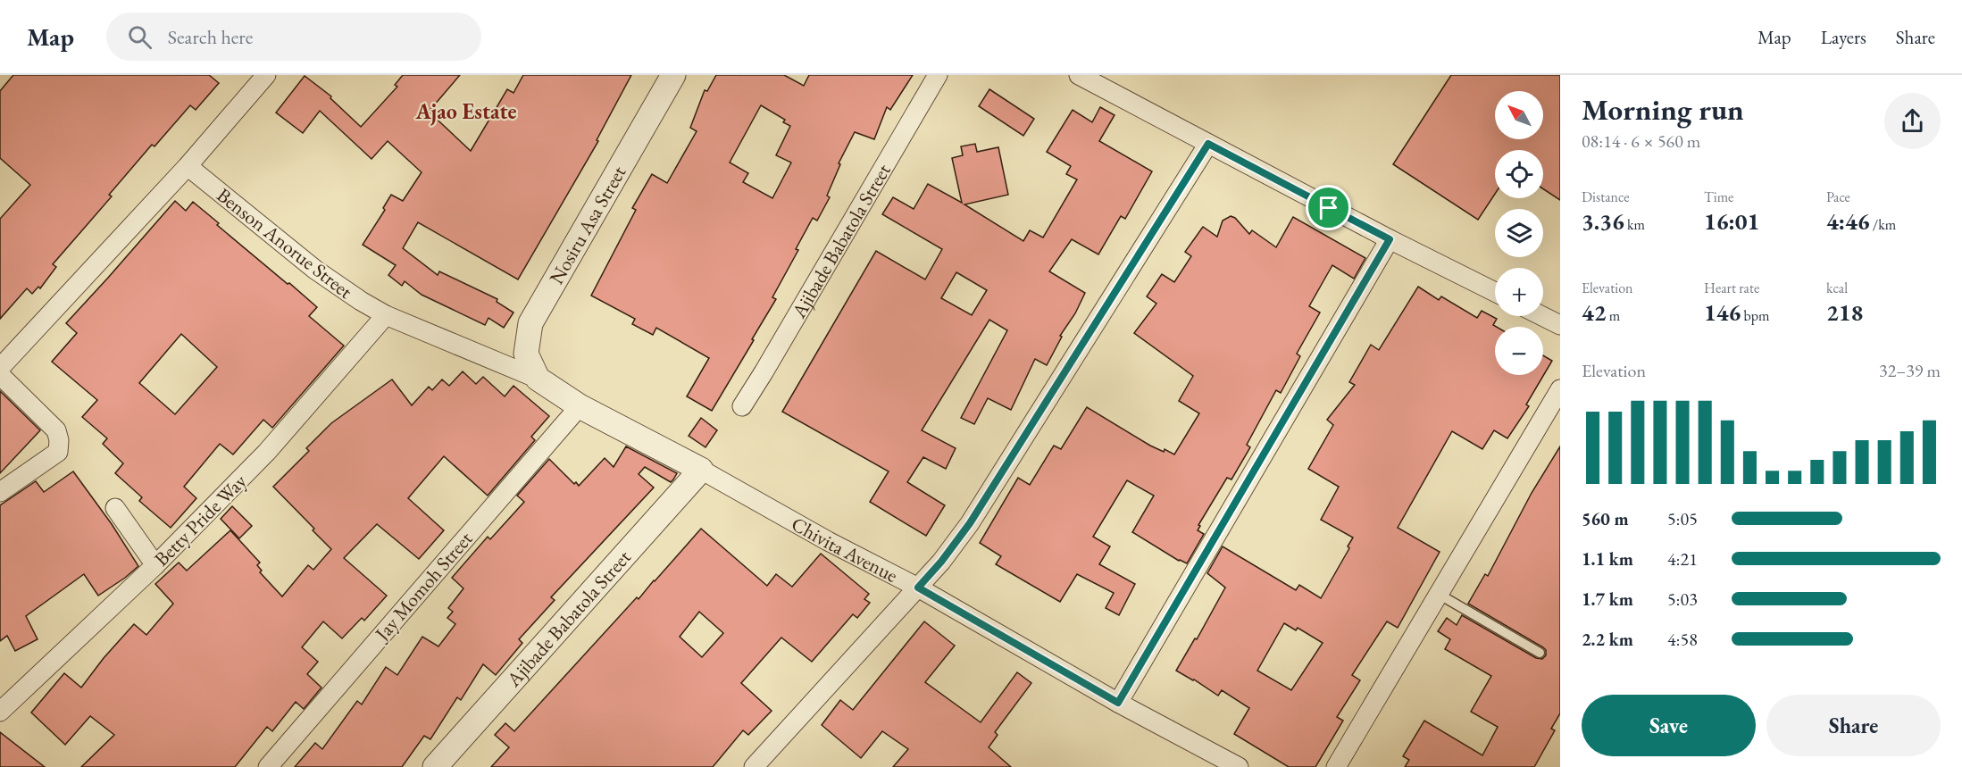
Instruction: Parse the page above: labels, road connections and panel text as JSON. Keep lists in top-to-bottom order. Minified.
{"streets":{"street":["Nosiru Asa Street","Ajibade Babatola Street","Benson Anorue Street","Betty Pride Way","Chivita Avenue","Jay Momoh Street"]},"crossings":[["Nosiru Asa Street","Benson Anorue Street"],["Nosiru Asa Street","Chivita Avenue"],["Ajibade Babatola Street","Chivita Avenue"],["Benson Anorue Street","Betty Pride Way"],["Benson Anorue Street","Chivita Avenue"],["Chivita Avenue","Jay Momoh Street"]],"districts":["Ajao Estate"],"north":"top left","page":{"header":"Map","search":"Search here","nav":["Map","Layers","Share"],"heading":["Morning run","08:14 · 6 × 560 m"],"map_buttons":["+","−"],"stats":[["Distance","3.36 km"],["Time","16:01"],["Pace","4:46 /km"],["Elevation","42 m"],["Heart rate","146 bpm"],["kcal","218"]],"chart":["Elevation","32–39 m"],"list":[{"name":"560 m","note":"5:05"},{"name":"1.1 km","note":"4:21"},{"name":"1.7 km","note":"5:03"},{"name":"2.2 km","note":"4:58"}],"buttons":["Save","Share"]}}
